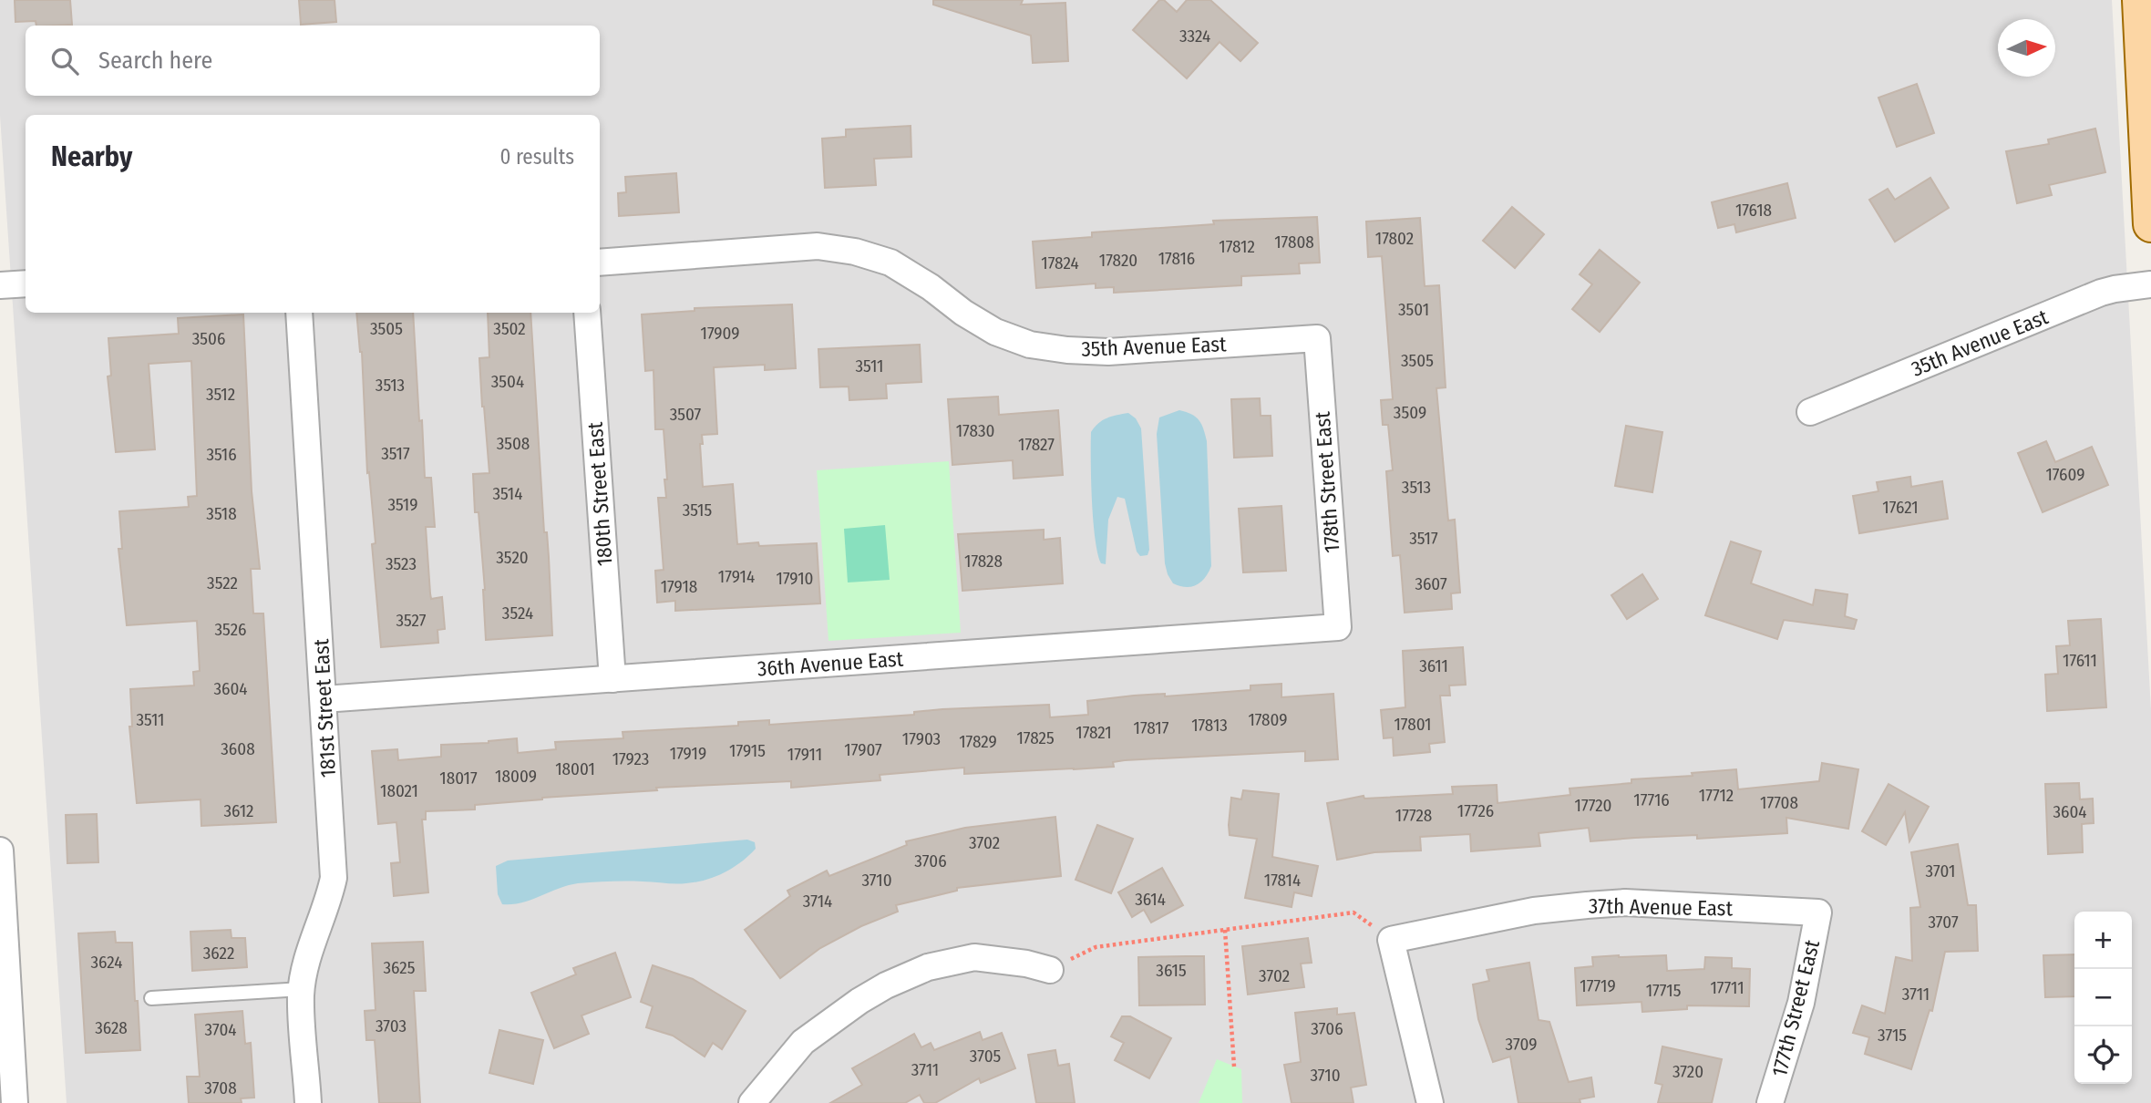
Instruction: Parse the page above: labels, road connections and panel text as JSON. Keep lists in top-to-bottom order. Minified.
{"streets":{"street":["35th Avenue East","178th Street East","180th Street East","36th Avenue East","181st Street East","37th Avenue East","177th Street East"]},"crossings":[["35th Avenue East","178th Street East"],["178th Street East","36th Avenue East"],["180th Street East","36th Avenue East"],["36th Avenue East","181st Street East"],["37th Avenue East","177th Street East"]],"house_numbers":["3324","17618","17802","17808","17812","17816","17820","17824","3501","3505","3502","17909","3506","3505","3511","3504","3513","3512","3509","3507","17830","3508","17827","3517","3516","17609","3513","3514","3519","17621","3515","3518","3517","3520","17828","3523","17914","17910","3522","3607","17918","3524","3527","3526","17611","3611","3604","3511","17809","17801","17813","17817","17821","17825","17903","17829","3608","17907","17915","17919","17911","17923","18001","18009","18017","18021","17712","17716","17708","17720","3612","17726","3604","17728","3702","3706","3701","3710","17814","3614","3714","3707","3622","3624","3625","3615","3702","17719","17711","17715","3711","3703","3628","3706","3704","3715","3709","3705","3711","3720","3710","3708"],"north":"right","page":{"search":"Search here","heading":["Nearby","0 results"],"map_buttons":["+","−"]}}
